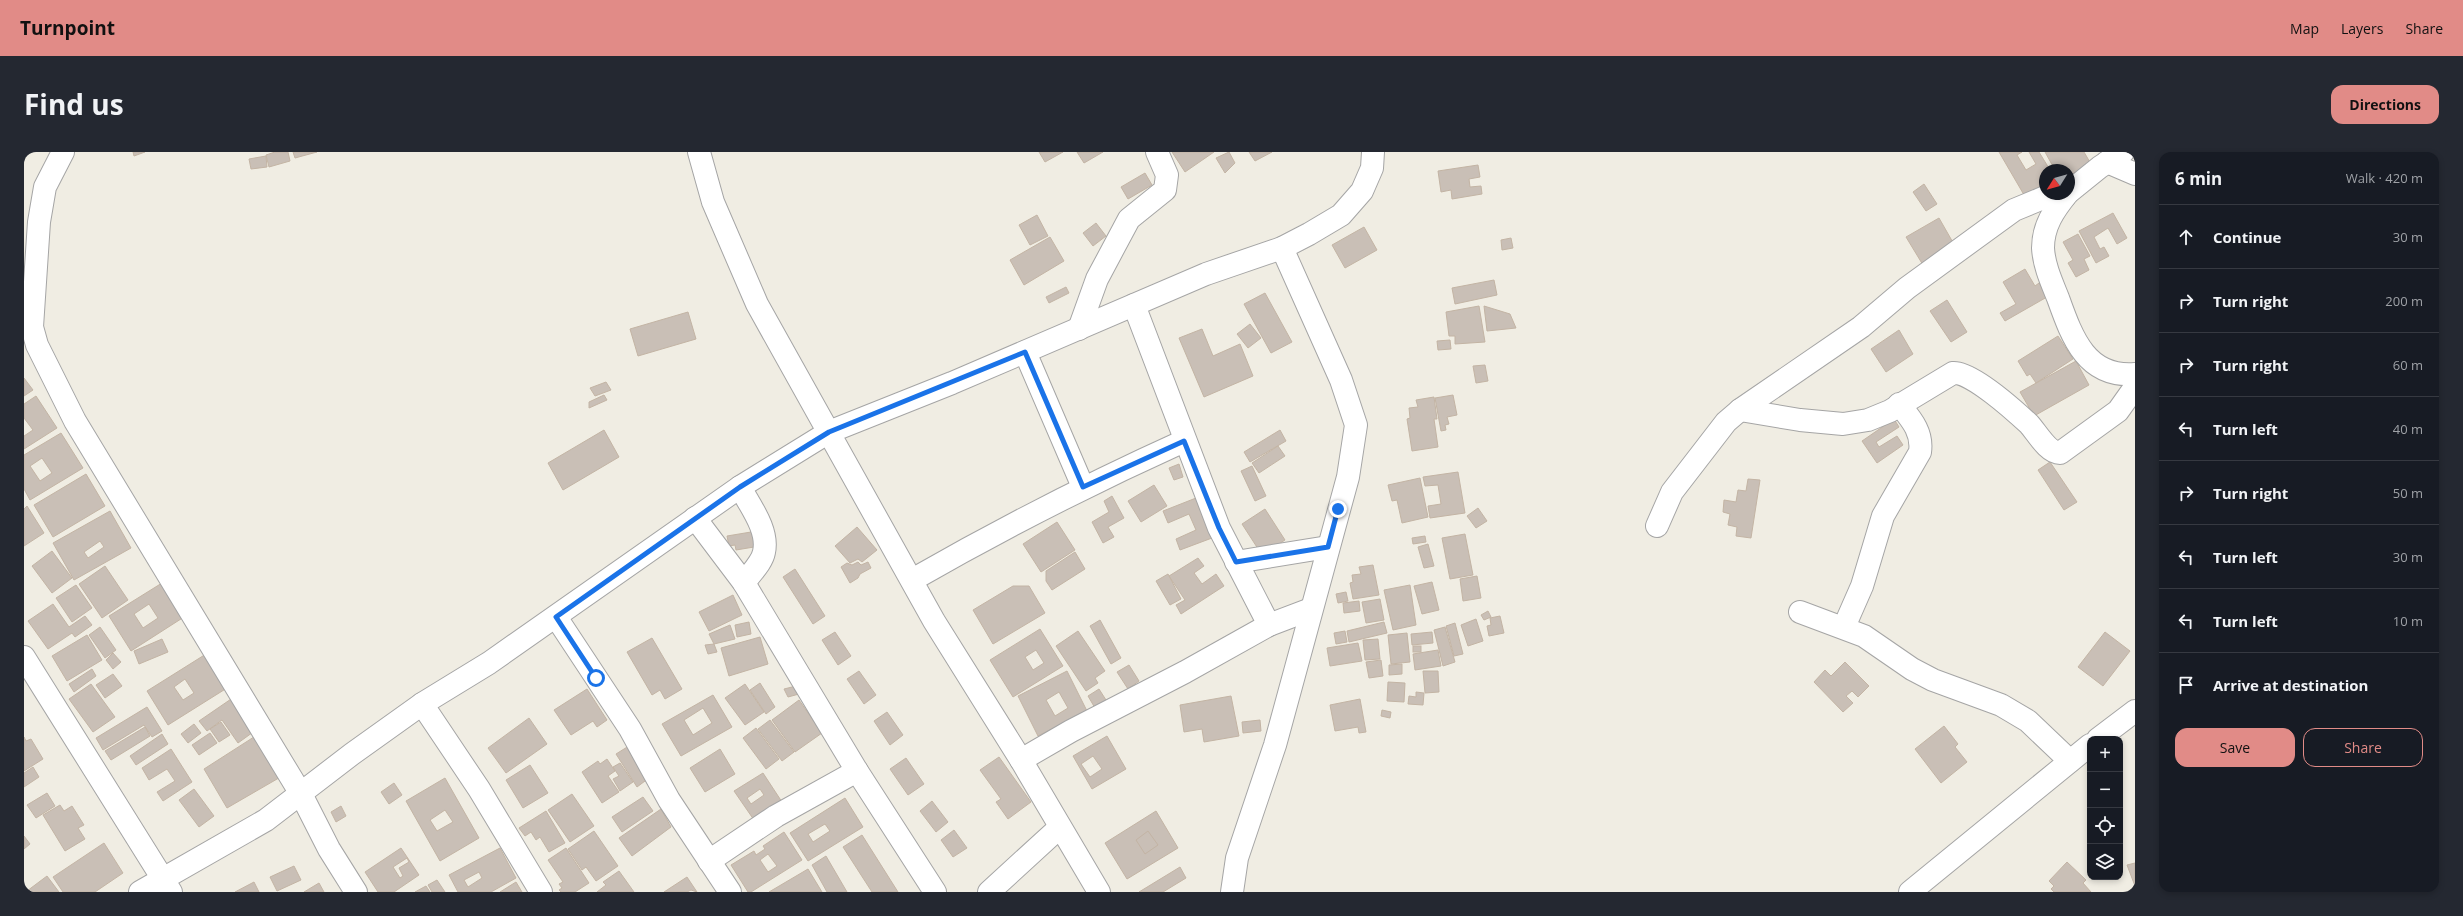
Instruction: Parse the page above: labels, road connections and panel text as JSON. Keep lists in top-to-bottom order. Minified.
{"north":"bottom left","page":{"header":"Turnpoint","nav":["Map","Layers","Share"],"title":"Find us","buttons":["Directions",["Save","Share"]],"heading":["6 min","Walk · 420 m"],"list":[["Continue","30 m"],["Turn right","200 m"],["Turn right","60 m"],["Turn left","40 m"],["Turn right","50 m"],["Turn left","30 m"],["Turn left","10 m"],"Arrive at destination"],"map_buttons":["+","−"]}}
